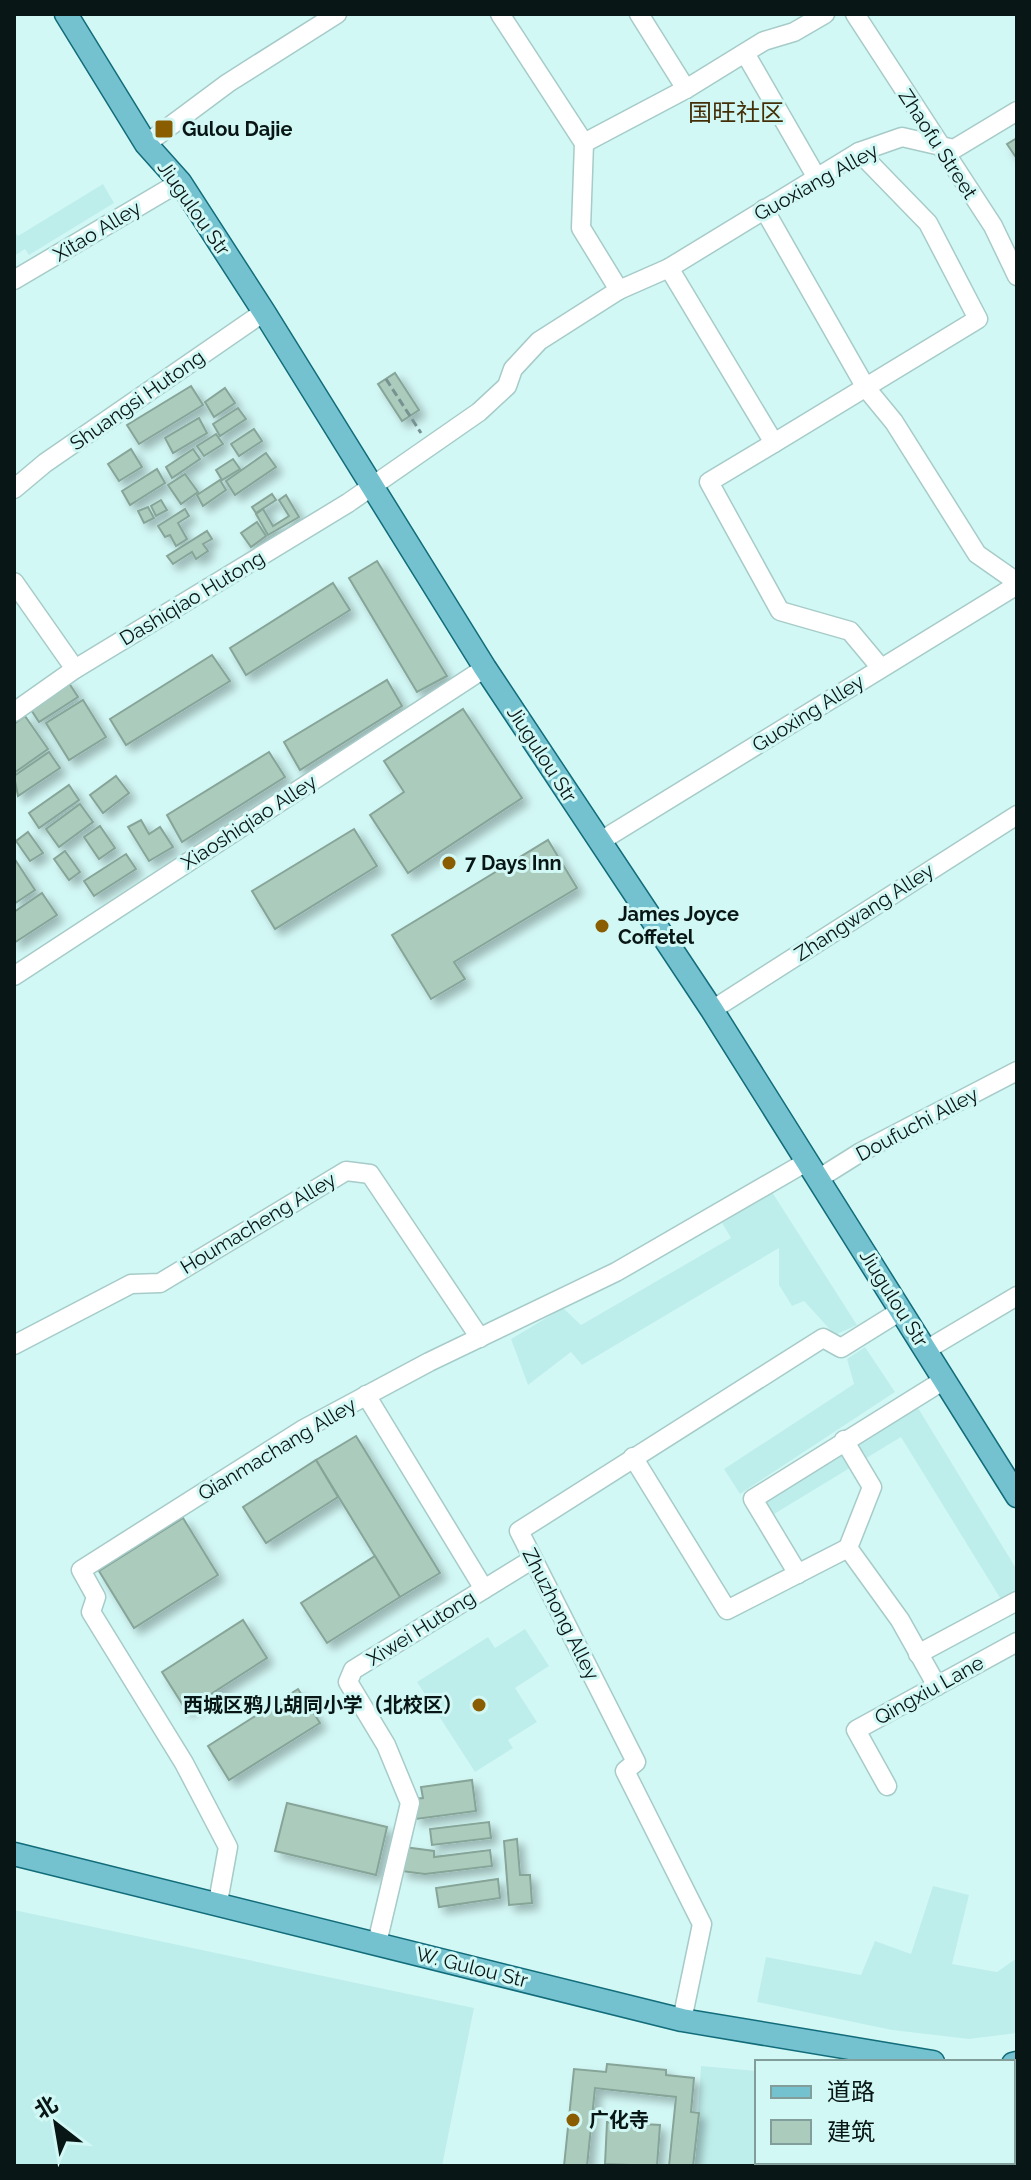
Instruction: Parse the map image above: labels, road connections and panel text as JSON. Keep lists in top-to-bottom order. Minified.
{"streets":{"main road":["Jiugulou Str","W. Gulou Str"],"street":["Zhaofu Street","Guoxiang Alley","Xitao Alley","Shuangsi Hutong","Dashiqiao Hutong","Guoxing Alley","Xiaoshiqiao Alley","Zhangwang Alley","Doufuchi Alley","Houmacheng Alley","Qianmachang Alley","Zhuzhong Alley","Xiwei Hutong","Qingxiu Lane"]},"crossings":[["Zhaofu Street","Guoxiang Alley"],["Guoxiang Alley","Dashiqiao Hutong"],["Jiugulou Str","Xitao Alley"],["Jiugulou Str","Shuangsi Hutong"],["Jiugulou Str","Dashiqiao Hutong"],["Jiugulou Str","Guoxing Alley"],["Jiugulou Str","Xiaoshiqiao Alley"],["Jiugulou Str","Zhangwang Alley"],["Jiugulou Str","Doufuchi Alley"],["Jiugulou Str","Qianmachang Alley"],["Jiugulou Str","Zhuzhong Alley"],["Doufuchi Alley","Qianmachang Alley"],["Houmacheng Alley","Qianmachang Alley"],["Qianmachang Alley","W. Gulou Str"],["Zhuzhong Alley","Xiwei Hutong"],["Zhuzhong Alley","W. Gulou Str"],["Xiwei Hutong","W. Gulou Str"]],"districts":["国旺社区"],"places":{"transit":["Gulou Dajie"],"other":["7 Days Inn","James Joyce Coffetel","西城区鸦儿胡同小学（北校区）","广化寺"]},"legend":["道路","建筑"],"north":"top left"}
